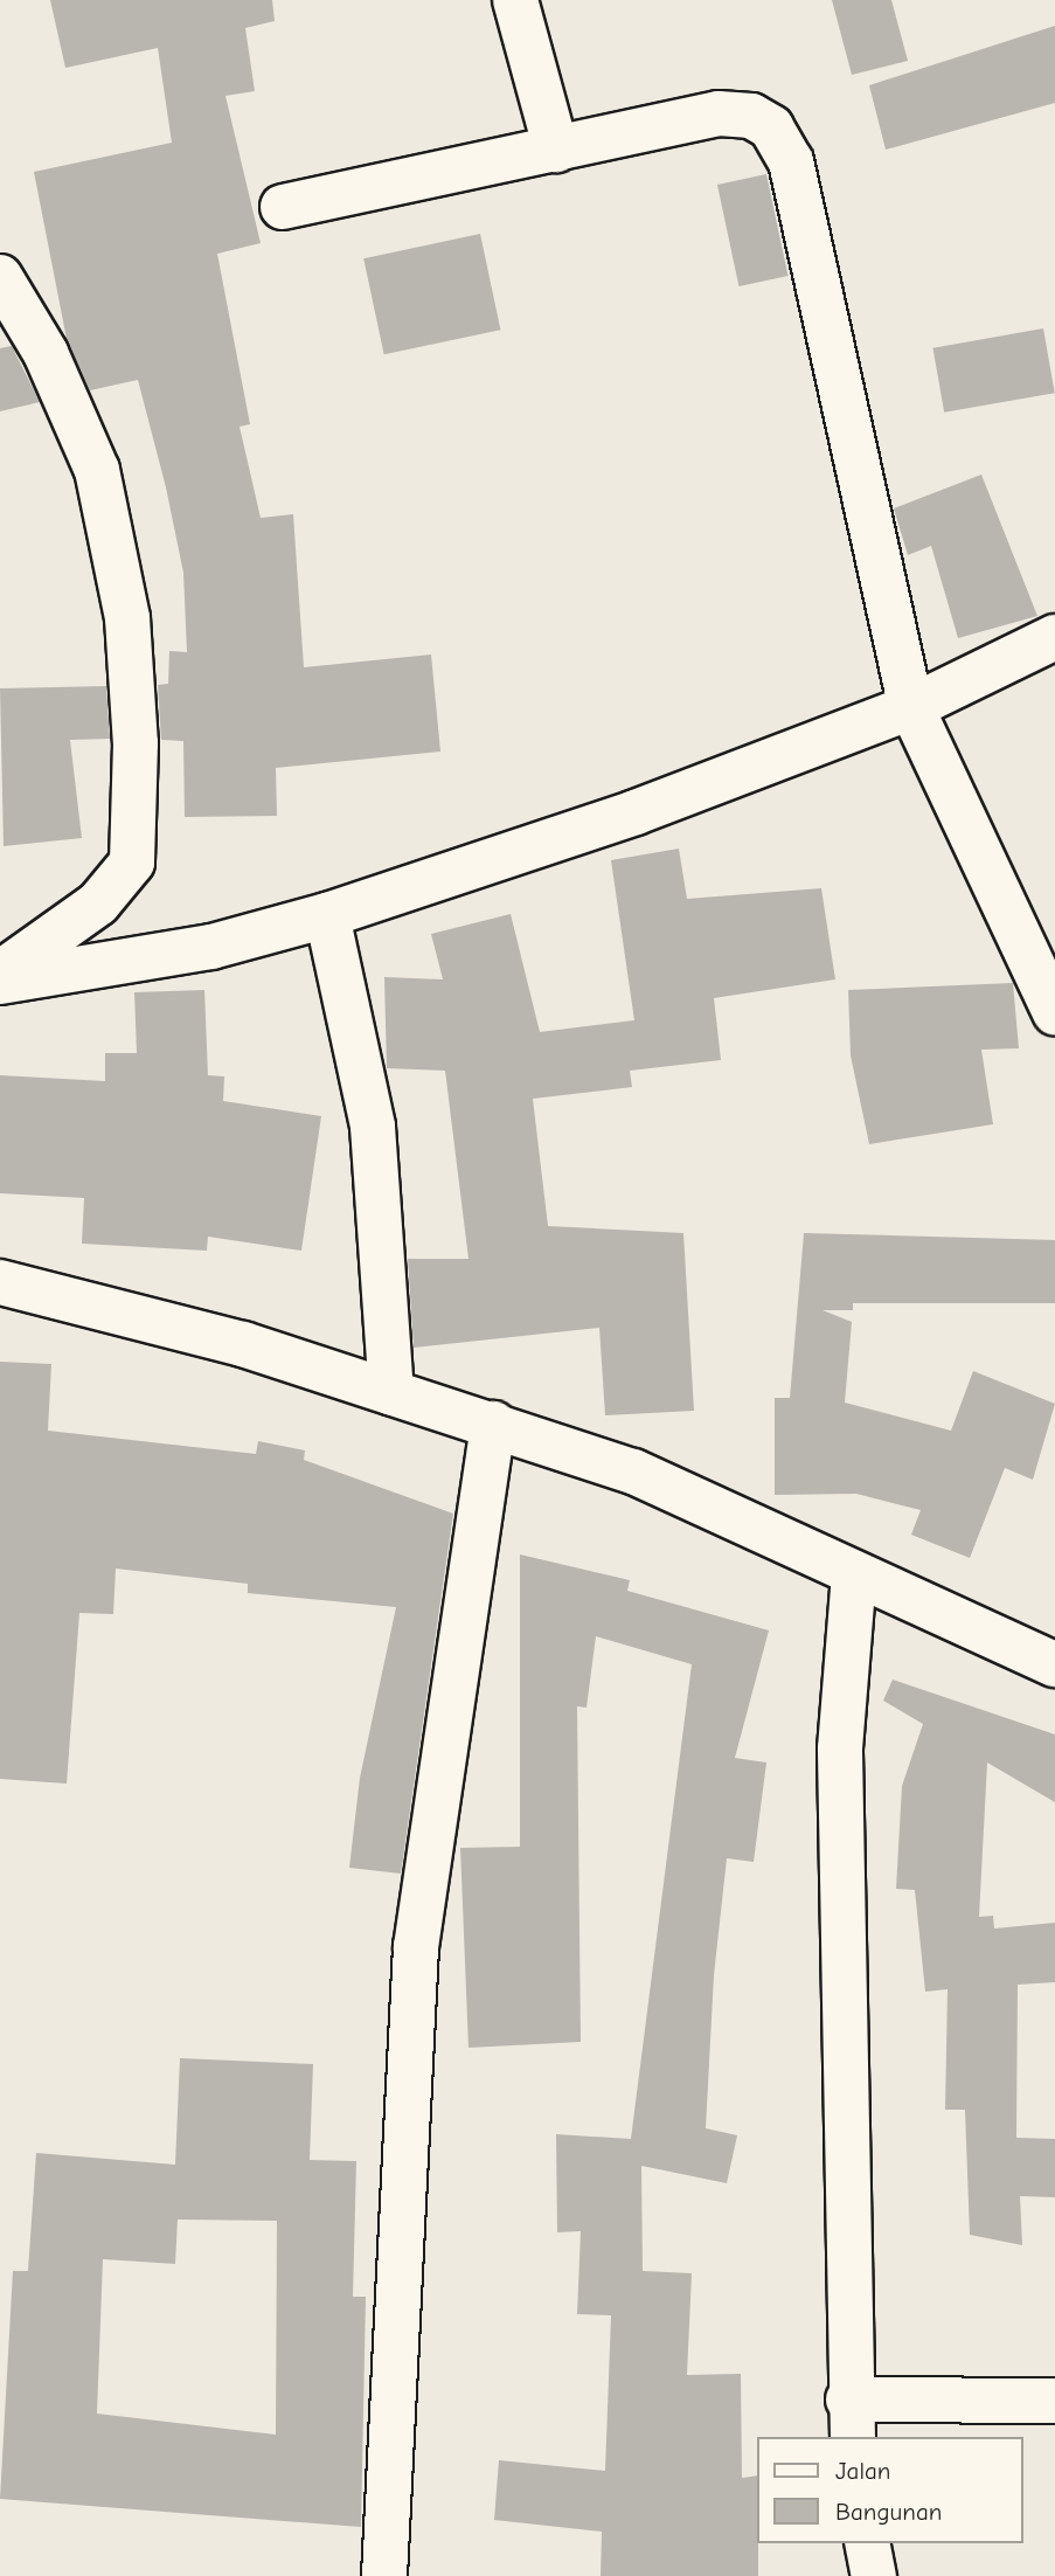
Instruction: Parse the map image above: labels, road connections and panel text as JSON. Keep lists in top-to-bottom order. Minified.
{"legend":["Jalan","Bangunan"]}
